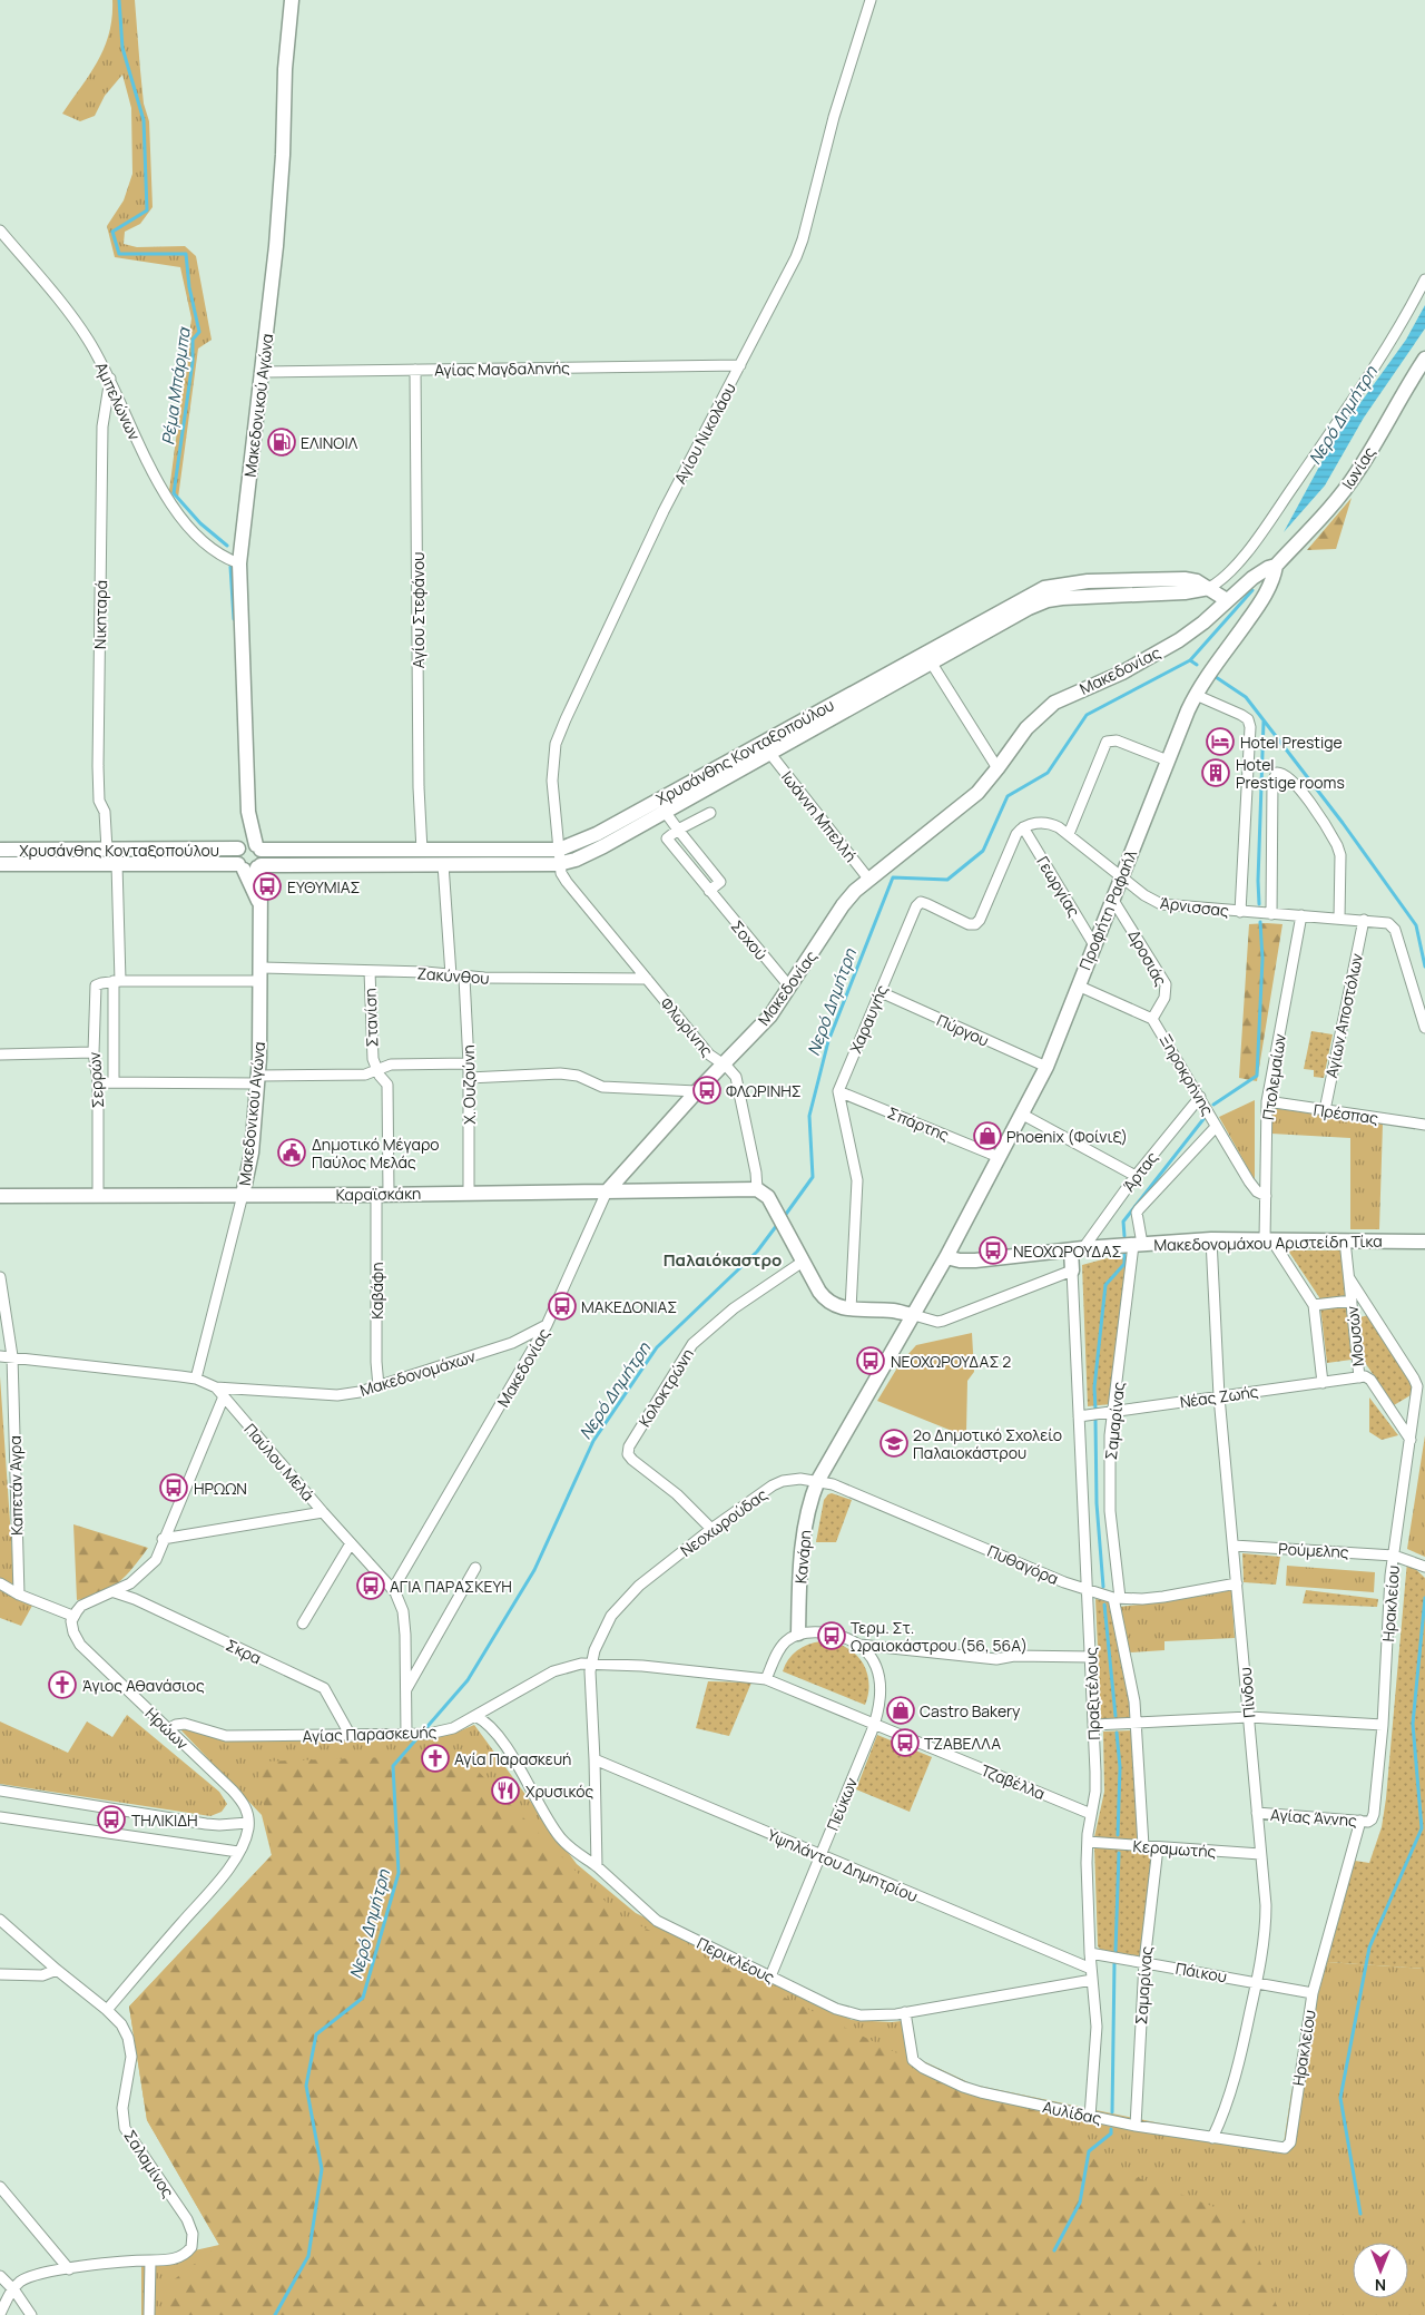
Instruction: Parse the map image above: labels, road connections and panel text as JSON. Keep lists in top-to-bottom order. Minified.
{"streets":{"street":["Αγίας Μαγδαληνής","Αμπελώνων","Μακεδονικού Αγώνα","Αγίου Νικολάου","Ιωνίας","Αγίου Στεφάνου","Νικηταρά","Μακεδονίας","Χρυσάνθης Κονταξοπούλου","Ιωάννη Μπελλή","Γεωργίας","Άρνισσας","Προφήτη Ραφαήλ","Σοχού","Δροσιάς","Ζακύνθου","Αγίων Αποστόλων","Στανίση","Χαραυγής","Φλωρίνης","Πύργου","Ξηροκρήνης","Πτολεμαίων","Σερρών","Χ. Ουζούνη","Πρέσπας","Σπάρτης","Άρτας","Καραϊσκάκη","Μακεδονομάχου Αριστείδη Τίκα","Καβάφη","Μουσών","Μακεδονομάχων","Κολοκτρώνη","Νέας Ζωής","Σαμαρίνας","Παύλου Μελά","Καπετάν Άγρα","Νεοχωρούδας","Ρούμελης","Κανάρη","Πυθαγόρα","Ηρακλείου","Σκρα","Πίνδου","Πραξιτέλους","Ηρώων","Αγίας Παρασκευής","Τζαβέλλα","Πεύκων","Αγίας Άννης","Κεραμωτής","Υψηλάντου Δημητρίου","Περικλέους","Πάικου","Αυλίδας","Σαλαμίνος"]},"crossings":[["Αγίας Μαγδαληνής","Μακεδονικού Αγώνα"],["Αγίας Μαγδαληνής","Αγίου Νικολάου"],["Αγίας Μαγδαληνής","Αγίου Στεφάνου"],["Αμπελώνων","Μακεδονικού Αγώνα"],["Αμπελώνων","Νικηταρά"],["Μακεδονικού Αγώνα","Χρυσάνθης Κονταξοπούλου"],["Μακεδονικού Αγώνα","Ζακύνθου"],["Μακεδονικού Αγώνα","Καραϊσκάκη"],["Μακεδονικού Αγώνα","Παύλου Μελά"],["Αγίου Νικολάου","Χρυσάνθης Κονταξοπούλου"],["Αγίου Νικολάου","Φλωρίνης"],["Ιωνίας","Μακεδονίας"],["Ιωνίας","Προφήτη Ραφαήλ"],["Αγίου Στεφάνου","Χρυσάνθης Κονταξοπούλου"],["Νικηταρά","Χρυσάνθης Κονταξοπούλου"],["Μακεδονίας","Χρυσάνθης Κονταξοπούλου"],["Μακεδονίας","Ιωάννη Μπελλή"],["Μακεδονίας","Προφήτη Ραφαήλ"],["Μακεδονίας","Σοχού"],["Μακεδονίας","Φλωρίνης"],["Μακεδονίας","Καραϊσκάκη"],["Μακεδονίας","Μακεδονομάχων"],["Μακεδονίας","Παύλου Μελά"],["Χρυσάνθης Κονταξοπούλου","Ιωάννη Μπελλή"],["Χρυσάνθης Κονταξοπούλου","Φλωρίνης"],["Χρυσάνθης Κονταξοπούλου","Σερρών"],["Γεωργίας","Άρνισσας"],["Γεωργίας","Προφήτη Ραφαήλ"],["Γεωργίας","Χαραυγής"],["Άρνισσας","Προφήτη Ραφαήλ"],["Άρνισσας","Αγίων Αποστόλων"],["Άρνισσας","Χαραυγής"],["Άρνισσας","Πτολεμαίων"],["Προφήτη Ραφαήλ","Δροσιάς"],["Προφήτη Ραφαήλ","Πύργου"],["Προφήτη Ραφαήλ","Ξηροκρήνης"],["Προφήτη Ραφαήλ","Σπάρτης"],["Προφήτη Ραφαήλ","Μακεδονομάχου Αριστείδη Τίκα"],["Δροσιάς","Ξηροκρήνης"],["Ζακύνθου","Στανίση"],["Ζακύνθου","Φλωρίνης"],["Ζακύνθου","Σερρών"],["Ζακύνθου","Χ. Ουζούνη"],["Αγίων Αποστόλων","Πρέσπας"],["Στανίση","Καραϊσκάκη"],["Στανίση","Καβάφη"],["Χαραυγής","Πύργου"],["Χαραυγής","Σπάρτης"],["Φλωρίνης","Καραϊσκάκη"],["Ξηροκρήνης","Πτολεμαίων"],["Ξηροκρήνης","Άρτας"],["Πτολεμαίων","Πρέσπας"],["Πτολεμαίων","Μακεδονομάχου Αριστείδη Τίκα"],["Σερρών","Καραϊσκάκη"],["Χ. Ουζούνη","Καραϊσκάκη"],["Άρτας","Μακεδονομάχου Αριστείδη Τίκα"],["Άρτας","Σαμαρίνας"],["Καραϊσκάκη","Καβάφη"],["Μακεδονομάχου Αριστείδη Τίκα","Μουσών"],["Μακεδονομάχου Αριστείδη Τίκα","Σαμαρίνας"],["Μακεδονομάχου Αριστείδη Τίκα","Πίνδου"],["Καβάφη","Μακεδονομάχων"],["Μουσών","Νέας Ζωής"],["Μουσών","Ηρακλείου"],["Μακεδονομάχων","Παύλου Μελά"],["Κολοκτρώνη","Νεοχωρούδας"],["Νέας Ζωής","Σαμαρίνας"],["Νέας Ζωής","Πίνδου"],["Νέας Ζωής","Πραξιτέλους"],["Σαμαρίνας","Πυθαγόρα"],["Σαμαρίνας","Κεραμωτής"],["Σαμαρίνας","Πάικου"],["Σαμαρίνας","Αυλίδας"],["Παύλου Μελά","Καπετάν Άγρα"],["Παύλου Μελά","Αγίας Παρασκευής"],["Νεοχωρούδας","Κανάρη"],["Νεοχωρούδας","Πυθαγόρα"],["Νεοχωρούδας","Αγίας Παρασκευής"],["Νεοχωρούδας","Τζαβέλλα"],["Ρούμελης","Ηρακλείου"],["Ρούμελης","Πίνδου"],["Κανάρη","Πυθαγόρα"],["Πυθαγόρα","Πίνδου"],["Πυθαγόρα","Πραξιτέλους"],["Ηρακλείου","Αγίας Άννης"],["Ηρακλείου","Πάικου"],["Ηρακλείου","Αυλίδας"],["Σκρα","Αγίας Παρασκευής"],["Πίνδου","Αγίας Άννης"],["Πίνδου","Κεραμωτής"],["Πίνδου","Πάικου"],["Πίνδου","Αυλίδας"],["Πραξιτέλους","Τζαβέλλα"],["Πραξιτέλους","Κεραμωτής"],["Πραξιτέλους","Υψηλάντου Δημητρίου"],["Πραξιτέλους","Περικλέους"],["Πραξιτέλους","Πάικου"],["Πραξιτέλους","Αυλίδας"],["Ηρώων","Αγίας Παρασκευής"],["Αγίας Παρασκευής","Τζαβέλλα"],["Αγίας Παρασκευής","Περικλέους"],["Τζαβέλλα","Πεύκων"],["Πεύκων","Υψηλάντου Δημητρίου"],["Πεύκων","Περικλέους"],["Περικλέους","Αυλίδας"]],"districts":["Παλαιόκαστρο"],"water":["Ρέμα Μπάρμπα","Νερό Δημήτρη"],"places":{"fuel station":["ΕΛΙΝΟΙΛ"],"hotel":["Hotel Prestige"],"building":["Hotel Prestige rooms"],"bus stop":["ΕΥΘΥΜΙΑΣ","ΦΛΩΡΙΝΗΣ","ΝΕΟΧΩΡΟΥΔΑΣ","ΜΑΚΕΔΟΝΙΑΣ","ΝΕΟΧΩΡΟΥΔΑΣ 2","ΗΡΩΩΝ","ΑΓΙΑ ΠΑΡΑΣΚΕΥΗ","Τερμ. Στ. Ωραιοκάστρου (56, 56Α)","ΤΖΑΒΕΛΛΑ","ΤΗΛΙΚΙΔΗ"],"shop":["Phoenix (Φοίνιξ)","Castro Bakery"],"public building":["Δημοτικό Μέγαρο Παύλος Μελάς"],"school or university":["2ο Δημοτικό Σχολείο Παλαιοκάστρου"],"church":["Άγιος Αθανάσιος","Αγία Παρασκευή"],"restaurant":["Χρυσικός"]},"north":"bottom"}
